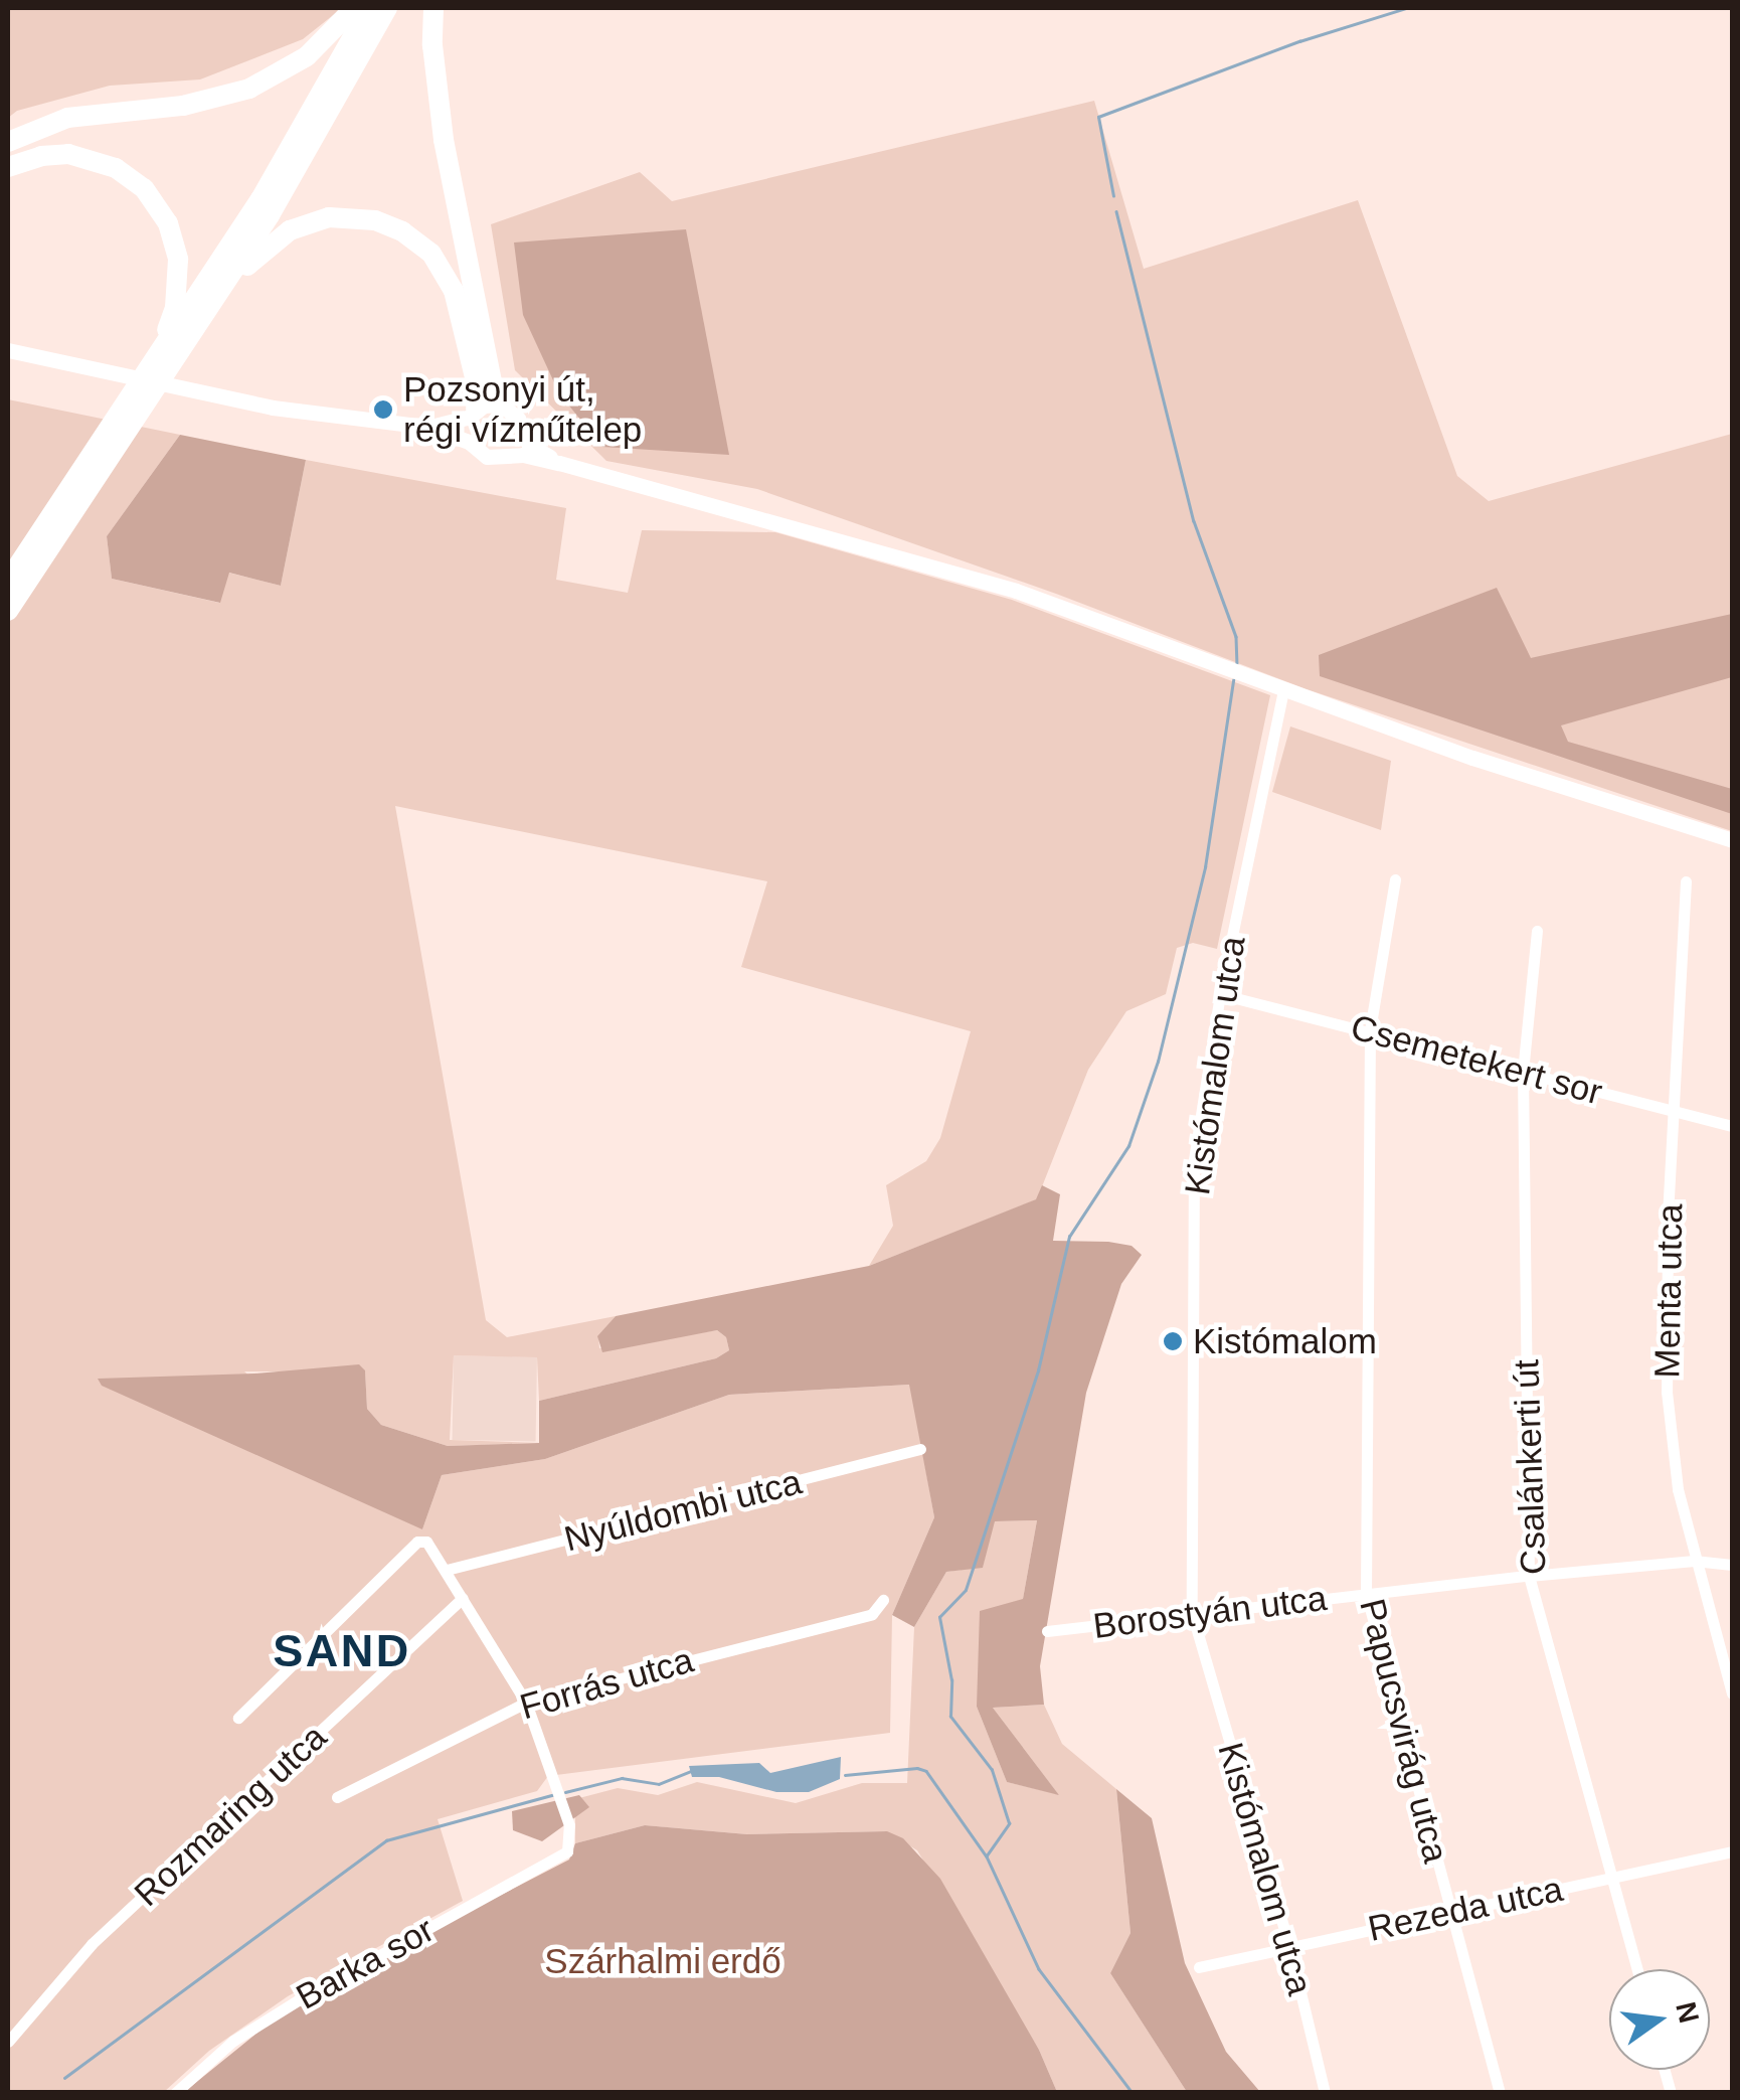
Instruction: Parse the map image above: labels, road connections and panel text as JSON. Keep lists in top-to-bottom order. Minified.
{"streets":{"street":["Csemetekert sor","Kistómalom utca","Menta utca","Csalánkerti út","Nyúldombi utca","Borostyán utca","Forrás utca","Papucsvirág utca","Rozmaring utca","Rezeda utca","Barka sor"]},"crossings":[["Csemetekert sor","Kistómalom utca"],["Csemetekert sor","Menta utca"],["Csemetekert sor","Csalánkerti út"],["Csemetekert sor","Papucsvirág utca"],["Kistómalom utca","Borostyán utca"],["Kistómalom utca","Rezeda utca"],["Menta utca","Borostyán utca"],["Csalánkerti út","Borostyán utca"],["Csalánkerti út","Rezeda utca"],["Borostyán utca","Papucsvirág utca"],["Forrás utca","Barka sor"],["Papucsvirág utca","Rezeda utca"]],"districts":["SAND"],"parks":["Szárhalmi erdő"],"places":["Pozsonyi út, régi vízműtelep","Kistómalom"],"north":"right"}
